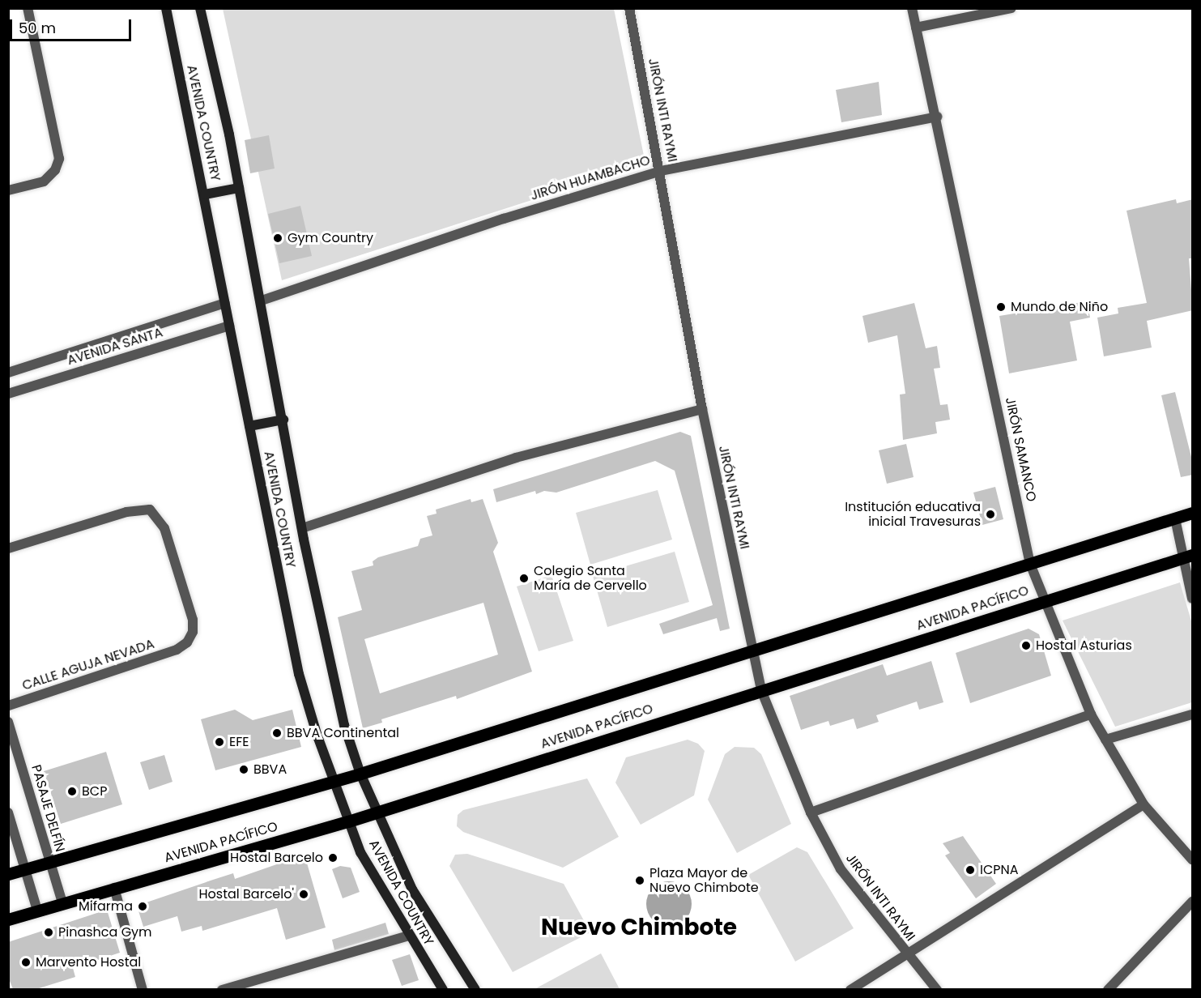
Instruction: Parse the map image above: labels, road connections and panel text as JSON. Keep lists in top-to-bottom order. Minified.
{"streets":{"main road":["AVENIDA COUNTRY","AVENIDA PACÍFICO"],"street":["JIRÓN INTI RAYMI","JIRÓN HUAMBACHO","AVENIDA SANTA","JIRÓN SAMANCO","CALLE AGUJA NEVADA","PASAJE DELFÍN"]},"crossings":[["JIRÓN INTI RAYMI","JIRÓN HUAMBACHO"],["JIRÓN INTI RAYMI","AVENIDA PACÍFICO"],["AVENIDA COUNTRY","JIRÓN HUAMBACHO"],["AVENIDA COUNTRY","AVENIDA SANTA"],["AVENIDA COUNTRY","AVENIDA PACÍFICO"],["JIRÓN HUAMBACHO","JIRÓN SAMANCO"],["JIRÓN SAMANCO","AVENIDA PACÍFICO"],["AVENIDA PACÍFICO","PASAJE DELFÍN"]],"districts":["Nuevo Chimbote"],"places":["Gym Country","Mundo de Niño","Institución educativa inicial Travesuras","Colegio Santa María de Cervello","Hostal Asturias","BBVA Continental","EFE","BBVA","BCP","Hostal Barcelo","ICPNA","Plaza Mayor de Nuevo Chimbote","Hostal Barcelo'","Mifarma","Pinashca Gym","Marvento Hostal"],"scale_bar":"50 m"}
